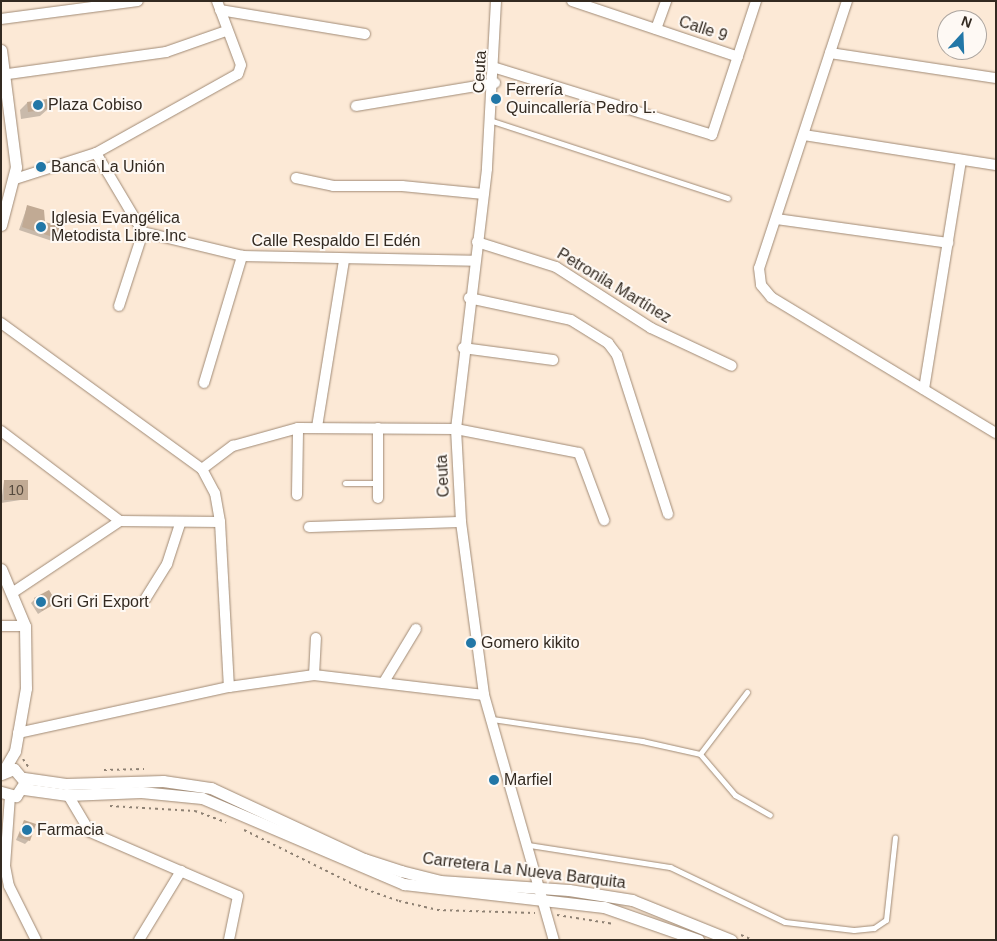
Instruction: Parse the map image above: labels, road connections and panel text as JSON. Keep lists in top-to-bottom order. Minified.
{"streets":{"street":["Calle 9","Ceuta","Calle Respaldo El Edén","Petronila Martínez","Carretera La Nueva Barquita"]},"crossings":[["Ceuta","Calle Respaldo El Edén"],["Ceuta","Petronila Martínez"],["Ceuta","Carretera La Nueva Barquita"]],"places":["Ferrería Quincallería Pedro L.","Plaza Cobiso","Banca La Unión","Iglesia Evangélica Metodista Libre.Inc","Gri Gri Export","Gomero kikito","Marfiel","Farmacia"],"house_numbers":["10"],"north":"top"}
